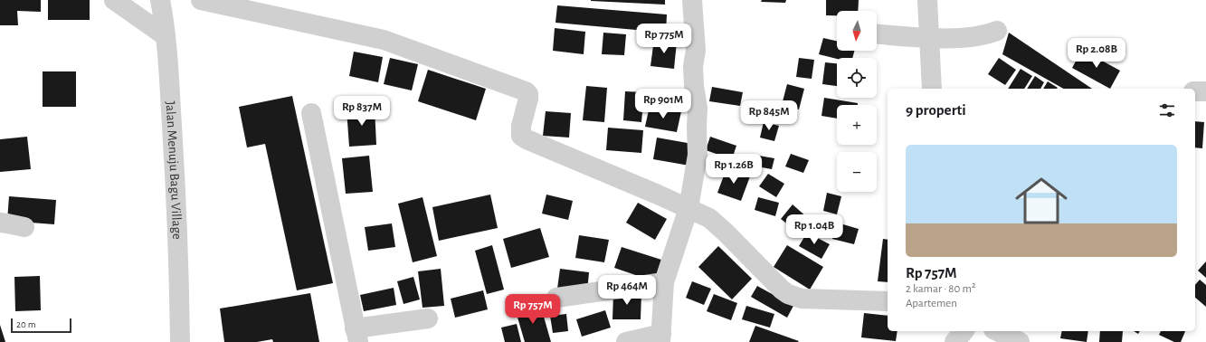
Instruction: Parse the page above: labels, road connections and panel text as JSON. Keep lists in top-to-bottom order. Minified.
{"streets":{"street":["Jalan Menuju Bagu Village"]},"scale_bar":"20 m","north":"bottom","page":{"map_buttons":["+","−"],"price":["Rp 775M","Rp 2.08B","Rp 901M","Rp 837M","Rp 845M","Rp 1.26B","Rp 1.04B","Rp 464M","Rp 757M"],"heading":"9 properti","list":[{"name":"Rp 757M","note":"2 kamar · 80 m² · Apartemen"}],"scale":"20 m"}}
